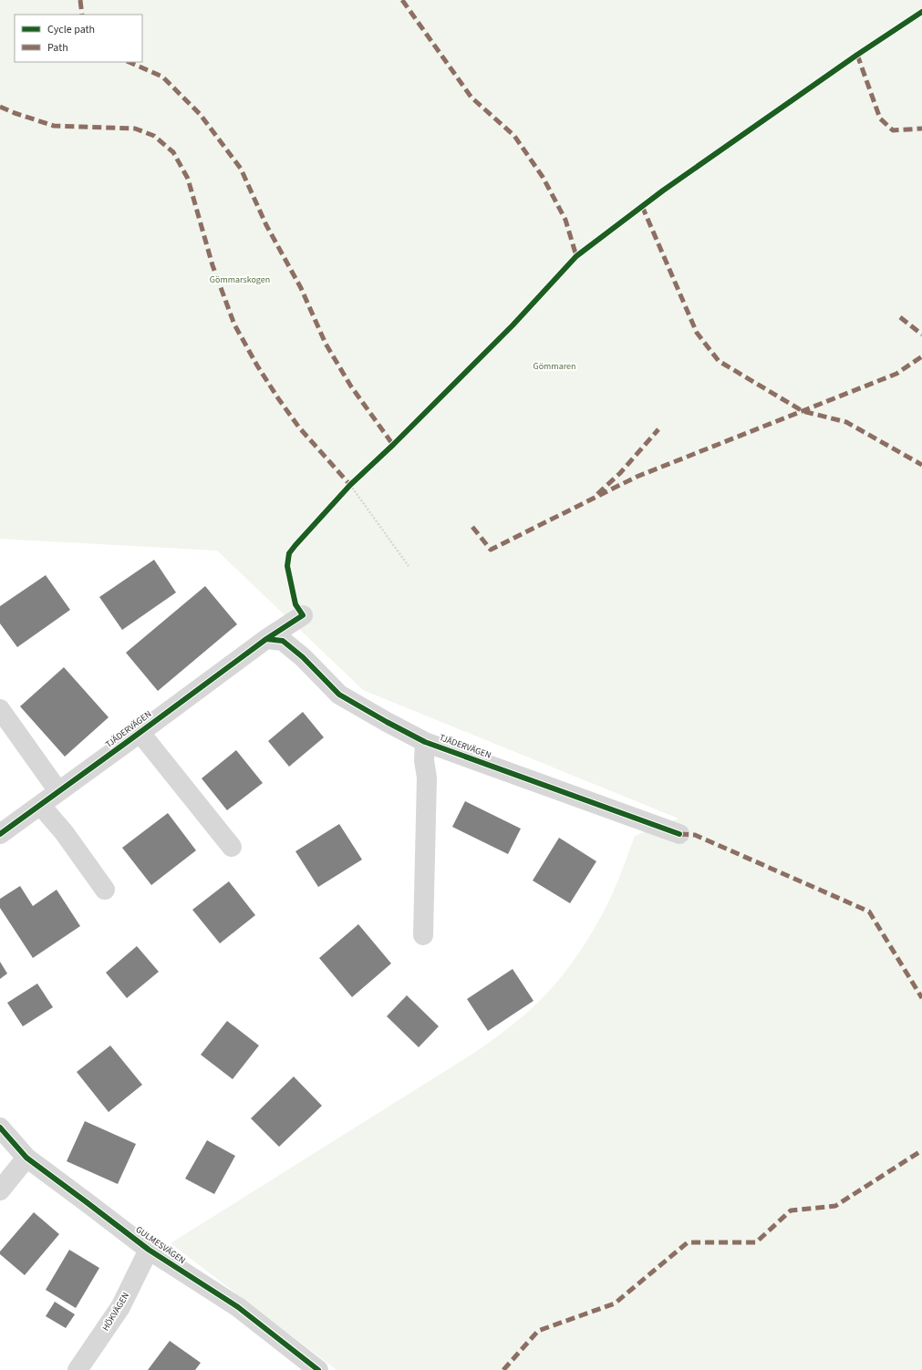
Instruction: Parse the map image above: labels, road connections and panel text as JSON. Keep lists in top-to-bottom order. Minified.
{"streets":{"street":["TJÄDERVÄGEN","GULMESVÄGEN","HÖKVÄGEN"]},"crossings":[["GULMESVÄGEN","HÖKVÄGEN"]],"parks":["Gömmarskogen","Gömmaren"],"legend":["Cycle path","Path"]}
